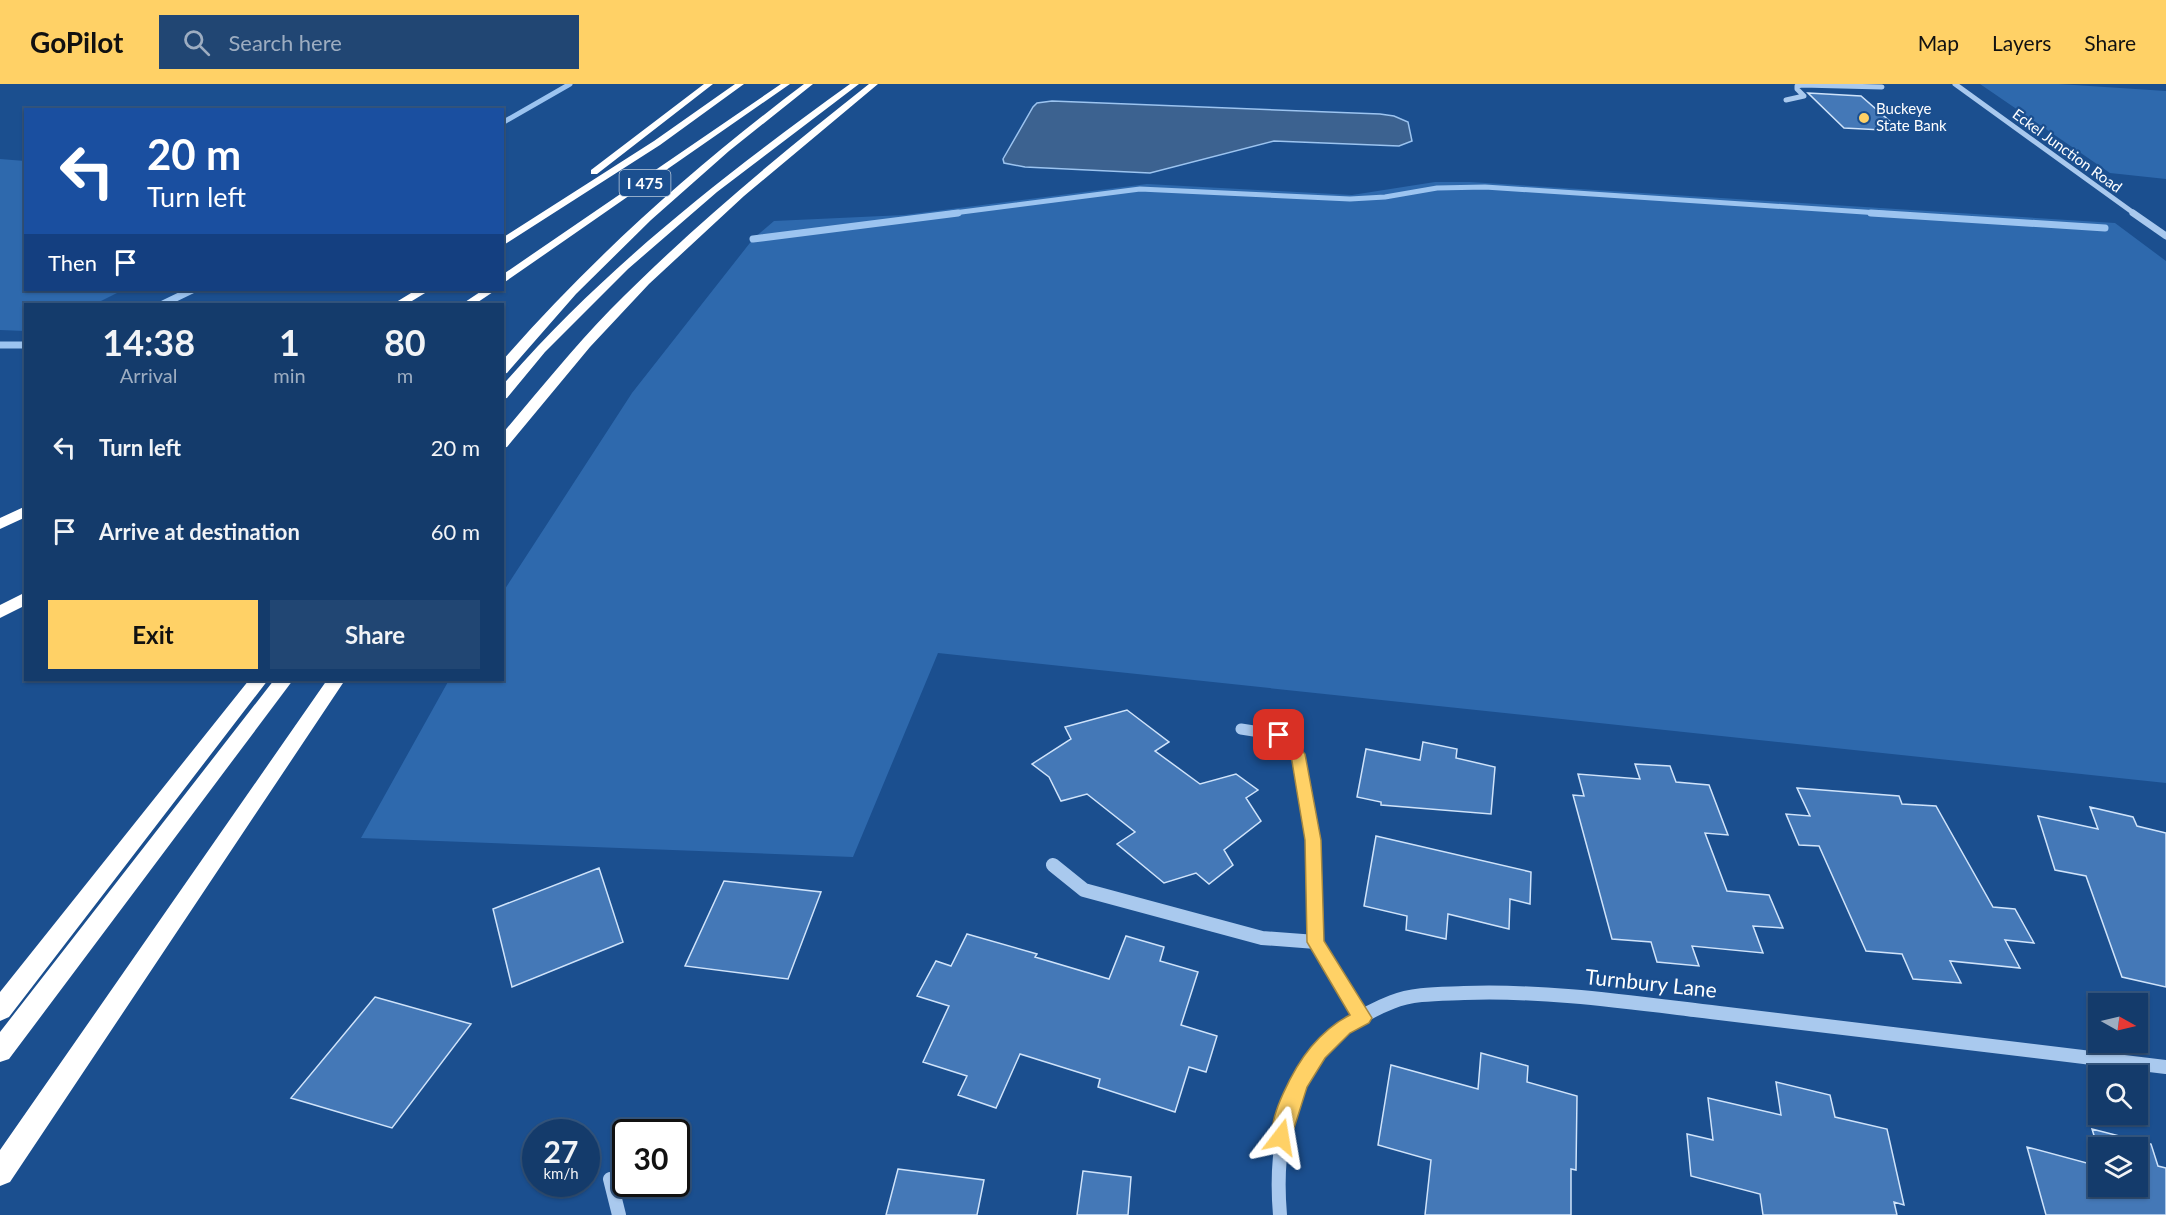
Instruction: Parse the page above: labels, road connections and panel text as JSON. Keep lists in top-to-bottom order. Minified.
{"streets":{"highway":["I 475"],"street":["Eckel Junction Road","Turnbury Lane"]},"places":["Buckeye State Bank"],"north":"right","page":{"header":"GoPilot","search":"Search here","nav":["Map","Layers","Share"],"turn":["20 m","Turn left"],"then":"Then","eta":["14:38","Arrival","1","min","80","m"],"list":[{"name":"Turn left","value":"20 m"},{"name":"Arrive at destination","value":"60 m"}],"buttons":["Exit","Share"],"speed":"27 km/h","limit":"30"}}
